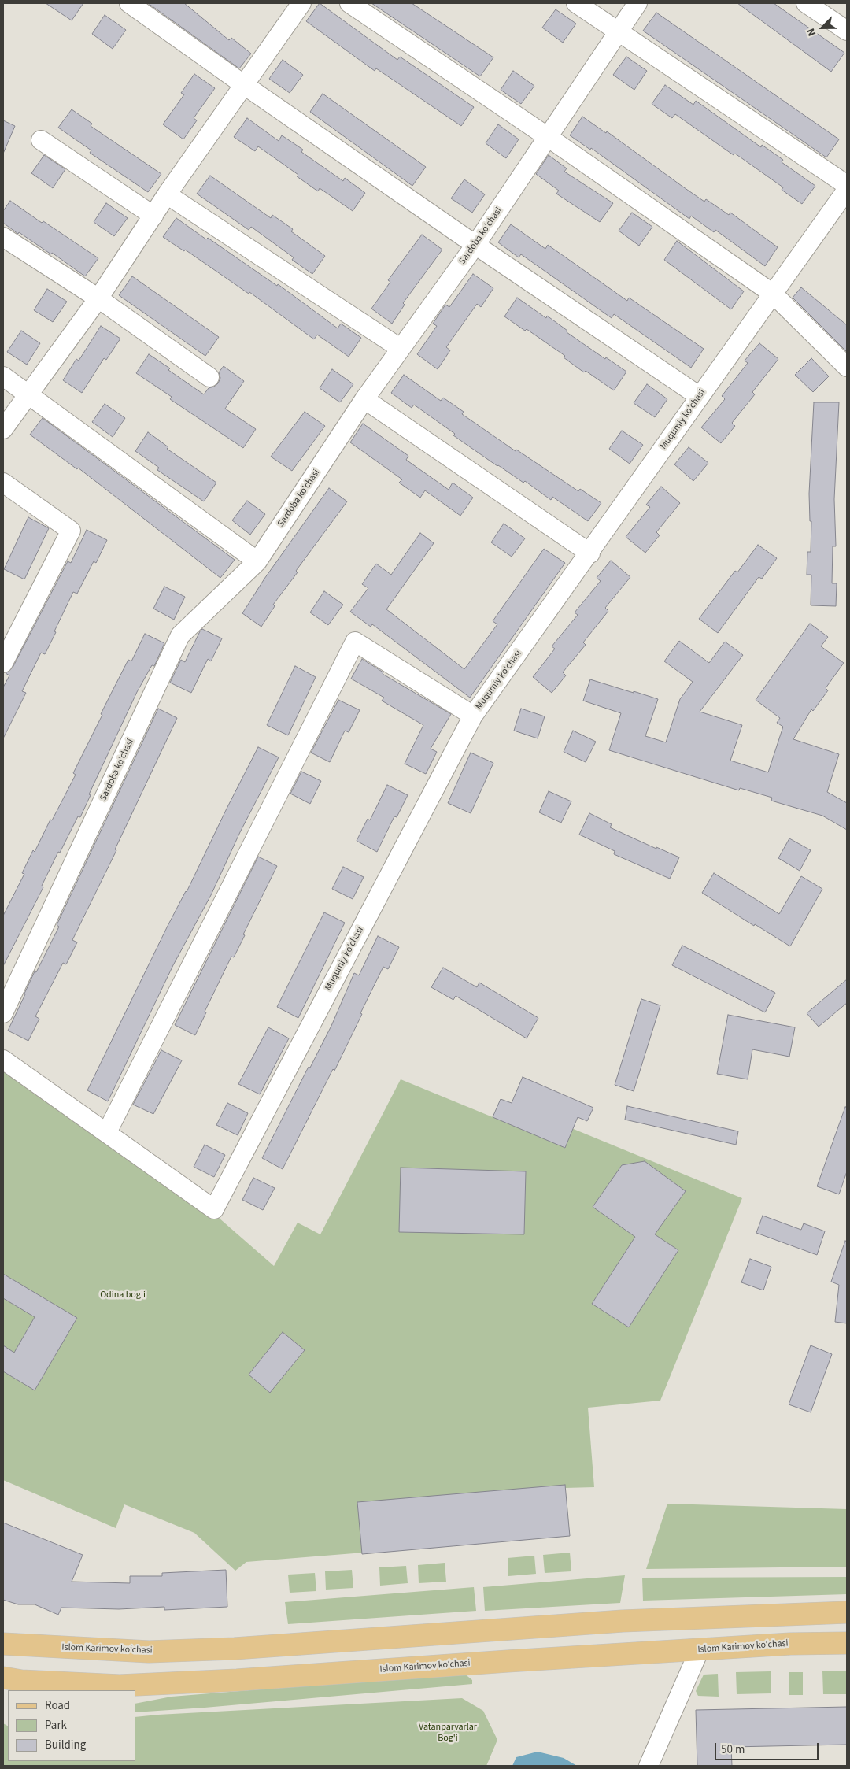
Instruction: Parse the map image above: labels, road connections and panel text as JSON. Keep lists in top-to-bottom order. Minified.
{"streets":{"main road":["Islom Karimov ko‘chasi"],"street":["Sardoba ko'chasi","Muqumiy ko'chasi"]},"parks":["Odina bog'i","Vatanparvarlar Bog'i"],"legend":["Road","Park","Building"],"scale_bar":"50 m","north":"bottom left"}
